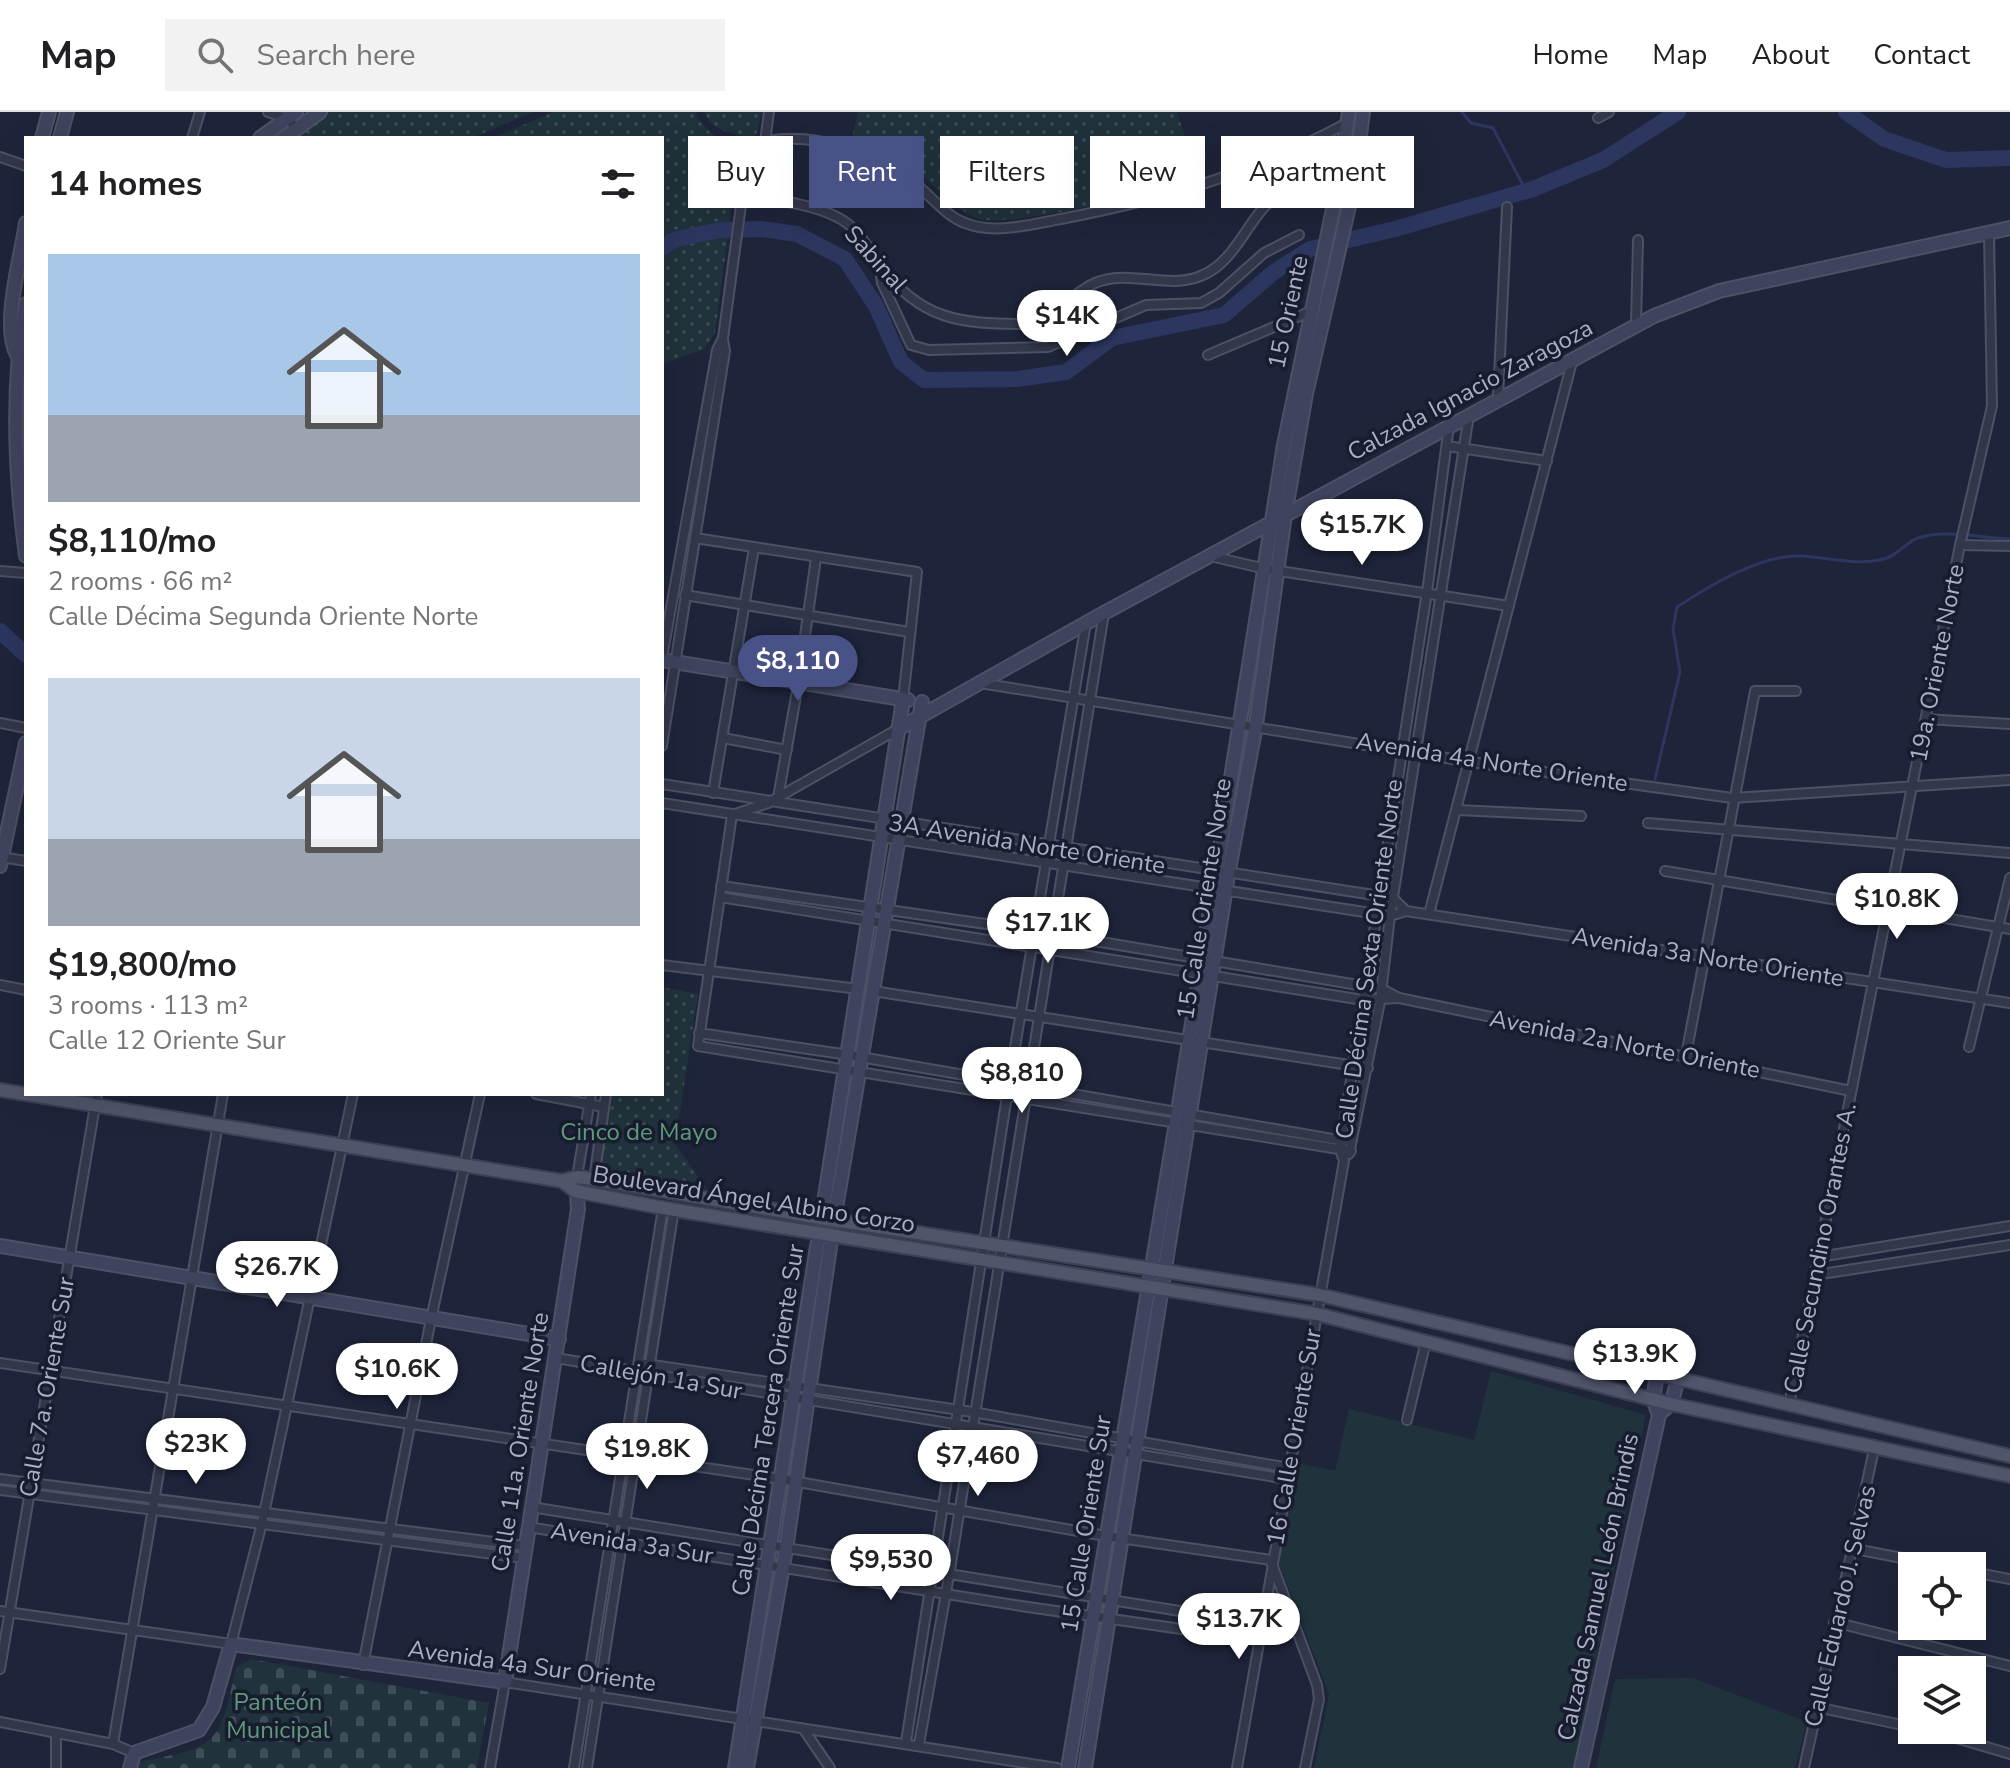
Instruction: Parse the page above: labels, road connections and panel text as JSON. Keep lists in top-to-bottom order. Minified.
{"streets":{"main road":["Boulevard Ángel Albino Corzo"],"street":["Sabinal","15 Oriente","Calzada Ignacio Zaragoza","19a. Oriente Norte","Avenida 4a Norte Oriente","3A Avenida Norte Oriente","15 Calle Oriente Norte","Avenida 3a Norte Oriente","Calle Décima Sexta Oriente Norte","Avenida 2a Norte Oriente","Calle Secundino Orantes A.","Callejón 1a Sur","Calle 7a. Oriente Sur","Calle Décima Tercera Oriente Sur","16 Calle Oriente Sur","Calle 11a. Oriente Norte","15 Calle Oriente Sur","Avenida 3a Sur","Calzada Samuel León Brindis","Calle Eduardo J. Selvas","Avenida 4a Sur Oriente"]},"crossings":[["15 Oriente","Calzada Ignacio Zaragoza"],["15 Oriente","15 Calle Oriente Norte"],["Calzada Ignacio Zaragoza","19a. Oriente Norte"],["Calzada Ignacio Zaragoza","Avenida 4a Norte Oriente"],["Calzada Ignacio Zaragoza","3A Avenida Norte Oriente"],["Calzada Ignacio Zaragoza","15 Calle Oriente Norte"],["Calzada Ignacio Zaragoza","Calle Décima Sexta Oriente Norte"],["Calzada Ignacio Zaragoza","Calle Décima Tercera Oriente Sur"],["19a. Oriente Norte","Avenida 4a Norte Oriente"],["19a. Oriente Norte","Avenida 3a Norte Oriente"],["19a. Oriente Norte","Avenida 2a Norte Oriente"],["19a. Oriente Norte","Calle Secundino Orantes A."],["Avenida 4a Norte Oriente","15 Calle Oriente Norte"],["Avenida 4a Norte Oriente","Calle Décima Sexta Oriente Norte"],["3A Avenida Norte Oriente","15 Calle Oriente Norte"],["3A Avenida Norte Oriente","Avenida 3a Norte Oriente"],["3A Avenida Norte Oriente","Calle Décima Sexta Oriente Norte"],["3A Avenida Norte Oriente","Calle Décima Tercera Oriente Sur"],["15 Calle Oriente Norte","Avenida 2a Norte Oriente"],["15 Calle Oriente Norte","Boulevard Ángel Albino Corzo"],["15 Calle Oriente Norte","15 Calle Oriente Sur"],["Avenida 3a Norte Oriente","Calle Décima Sexta Oriente Norte"],["Calle Décima Sexta Oriente Norte","Avenida 2a Norte Oriente"],["Calle Décima Sexta Oriente Norte","Boulevard Ángel Albino Corzo"],["Calle Décima Sexta Oriente Norte","16 Calle Oriente Sur"],["Avenida 2a Norte Oriente","Calle Secundino Orantes A."],["Avenida 2a Norte Oriente","Calle Décima Tercera Oriente Sur"],["Boulevard Ángel Albino Corzo","Calle Secundino Orantes A."],["Boulevard Ángel Albino Corzo","Calle Décima Tercera Oriente Sur"],["Boulevard Ángel Albino Corzo","16 Calle Oriente Sur"],["Boulevard Ángel Albino Corzo","15 Calle Oriente Sur"],["Boulevard Ángel Albino Corzo","Calzada Samuel León Brindis"],["Boulevard Ángel Albino Corzo","Calle Eduardo J. Selvas"],["Callejón 1a Sur","Calle Décima Tercera Oriente Sur"],["Callejón 1a Sur","16 Calle Oriente Sur"],["Callejón 1a Sur","Calle 11a. Oriente Norte"],["Callejón 1a Sur","15 Calle Oriente Sur"],["Calle 7a. Oriente Sur","Avenida 4a Sur Oriente"],["Calle Décima Tercera Oriente Sur","Avenida 3a Sur"],["Calle Décima Tercera Oriente Sur","Avenida 4a Sur Oriente"],["16 Calle Oriente Sur","Avenida 3a Sur"],["Calle 11a. Oriente Norte","Avenida 3a Sur"],["Calle 11a. Oriente Norte","Avenida 4a Sur Oriente"],["15 Calle Oriente Sur","Avenida 3a Sur"]],"parks":["Cinco de Mayo","Panteón Municipal"],"page":{"header":"Map","search":"Search here","nav":["Home","Map","About","Contact"],"chip":["Buy","Rent","Filters","New","Apartment"],"heading":"14 homes","list":[{"name":"$8,110/mo","note":"2 rooms · 66 m² · Calle Décima Segunda Oriente Norte"},{"name":"$19,800/mo","note":"3 rooms · 113 m² · Calle 12 Oriente Sur"}],"price":["$14K","$15.7K","$8,110","$10.8K","$17.1K","$8,810","$26.7K","$13.9K","$10.6K","$23K","$19.8K","$7,460","$9,530","$13.7K"]}}
